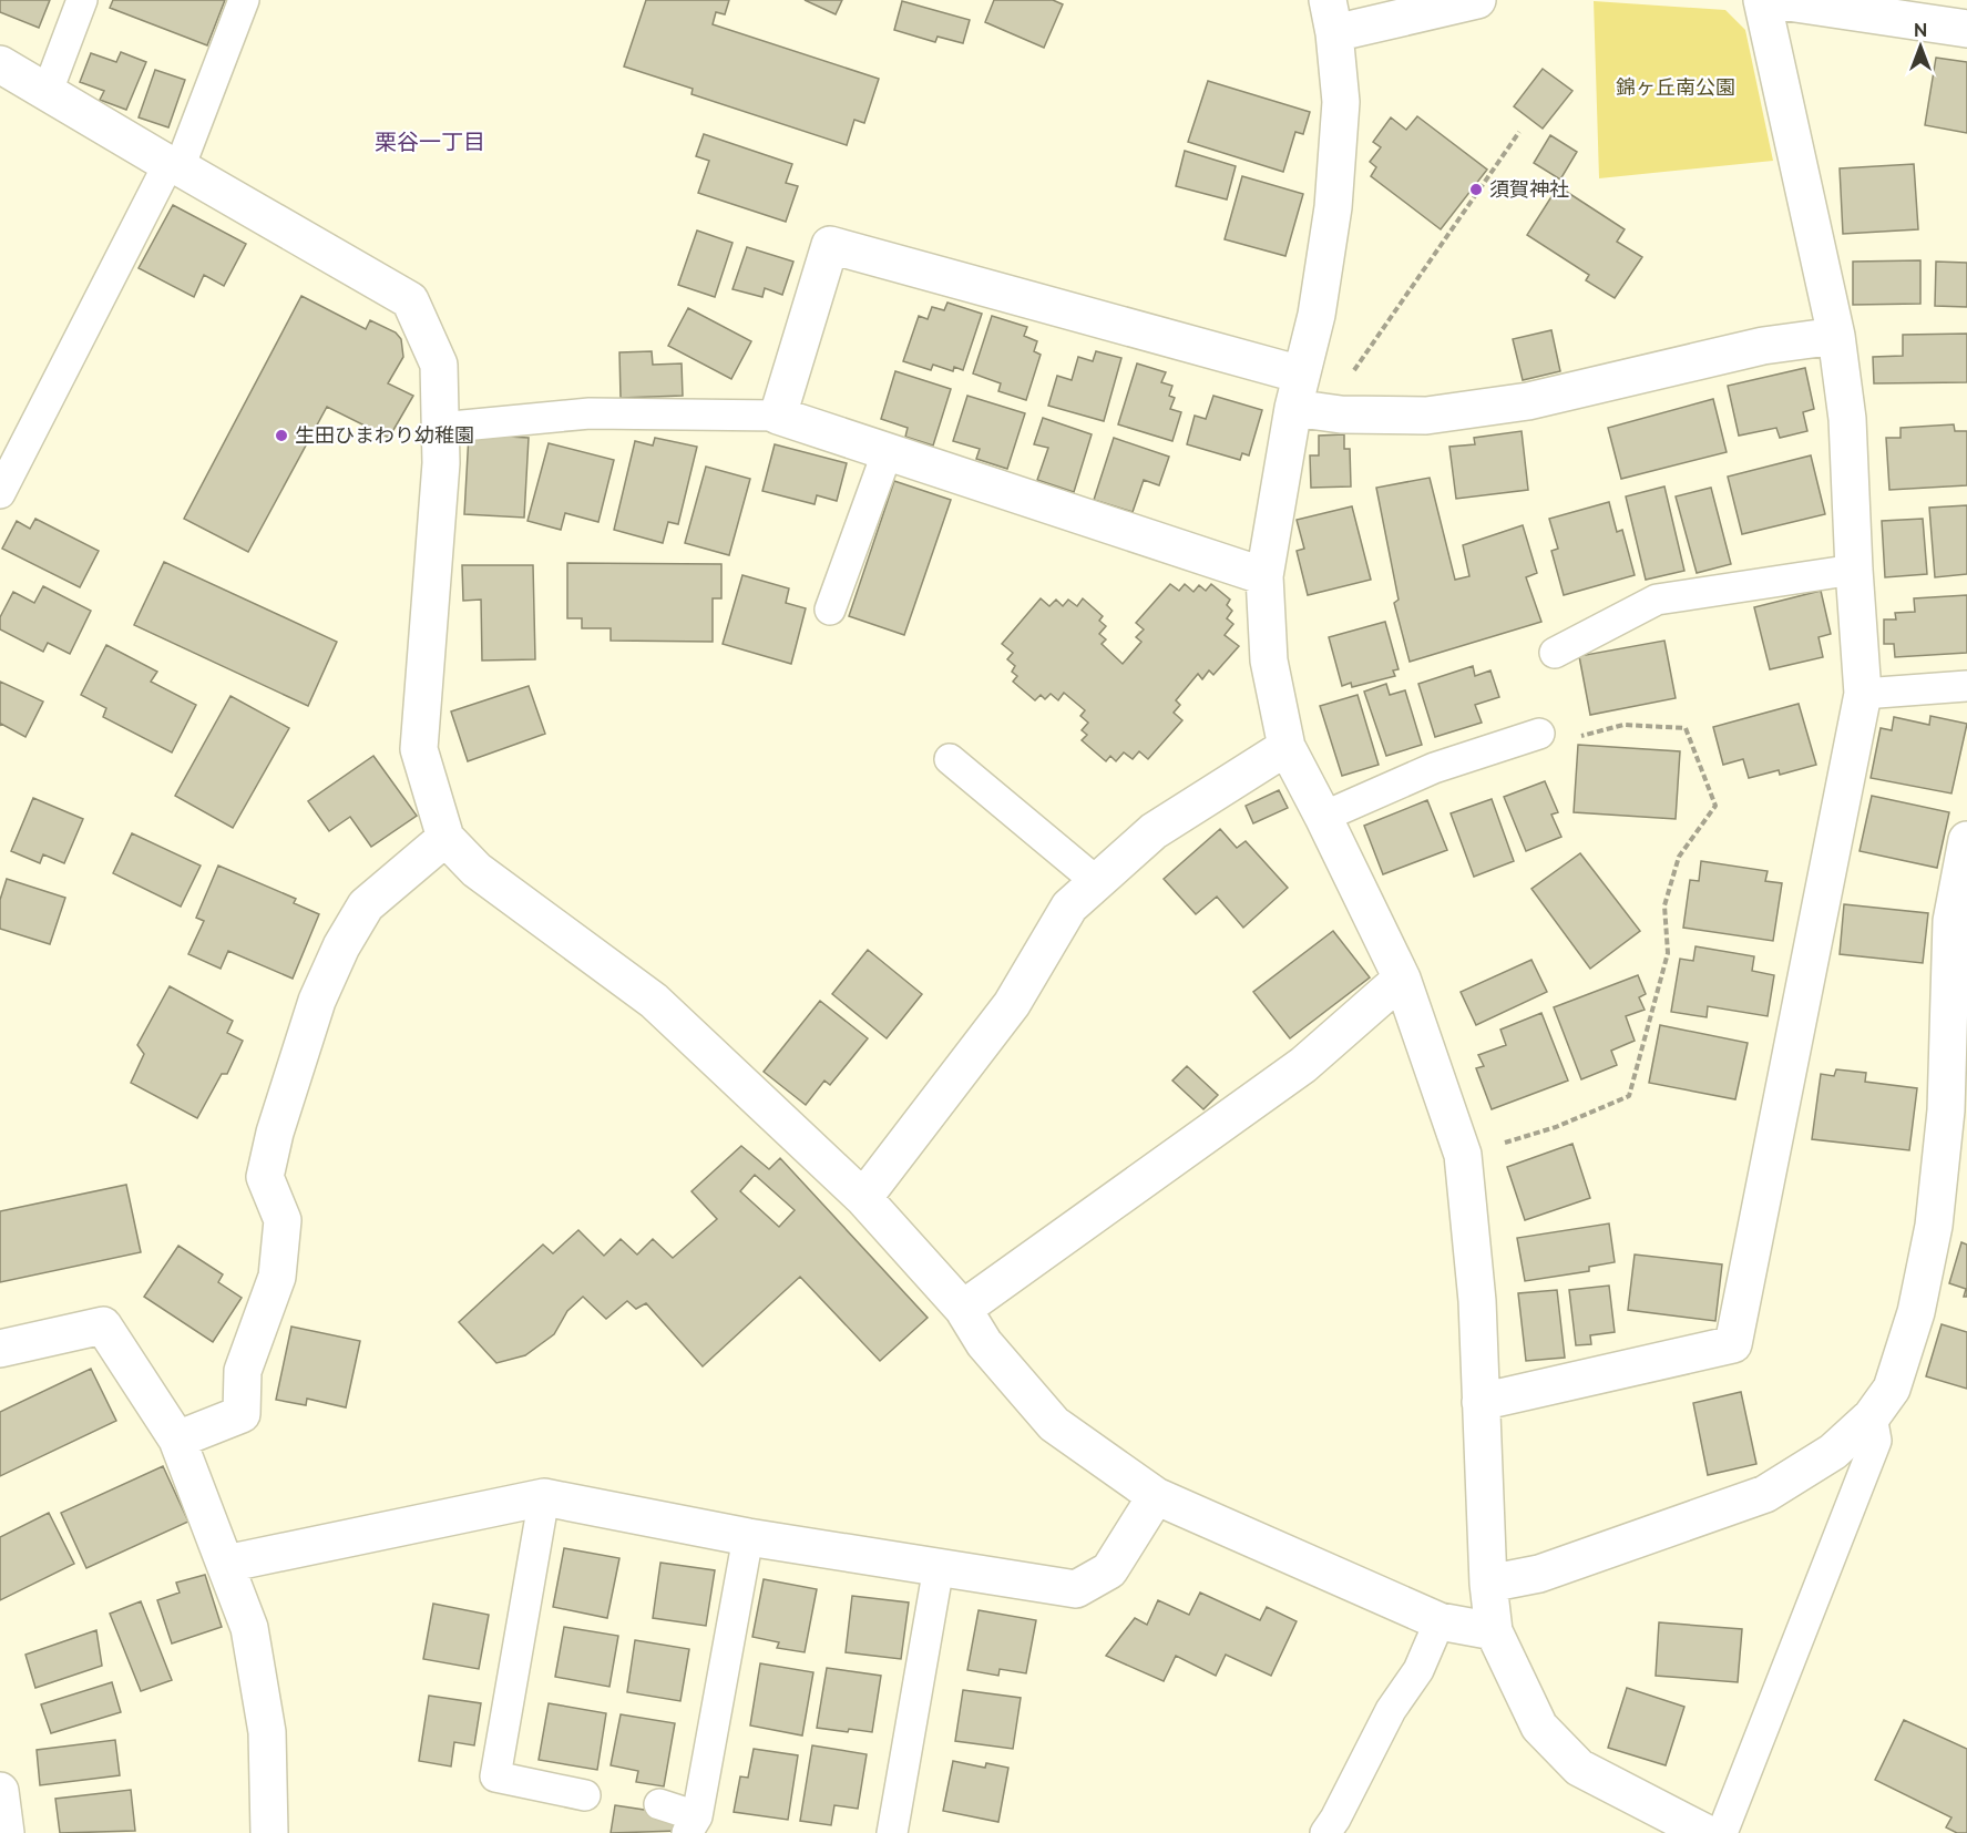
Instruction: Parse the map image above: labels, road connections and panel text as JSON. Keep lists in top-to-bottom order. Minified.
{"districts":["栗谷一丁目"],"parks":["錦ヶ丘南公園"],"places":["須賀神社","生田ひまわり幼稚園"],"north":"top"}
